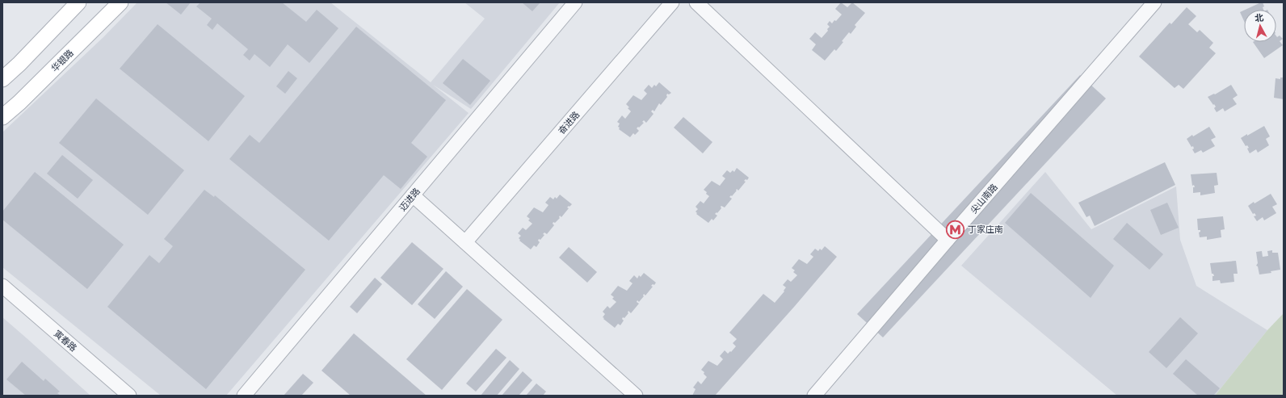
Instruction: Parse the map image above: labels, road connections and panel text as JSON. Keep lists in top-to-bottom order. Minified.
{"streets":{"main road":["华银路"],"street":["奋进路","尖山南路","迈进路","寅春路"]},"places":{"metro station":["丁家庄南"]},"north":"top"}
